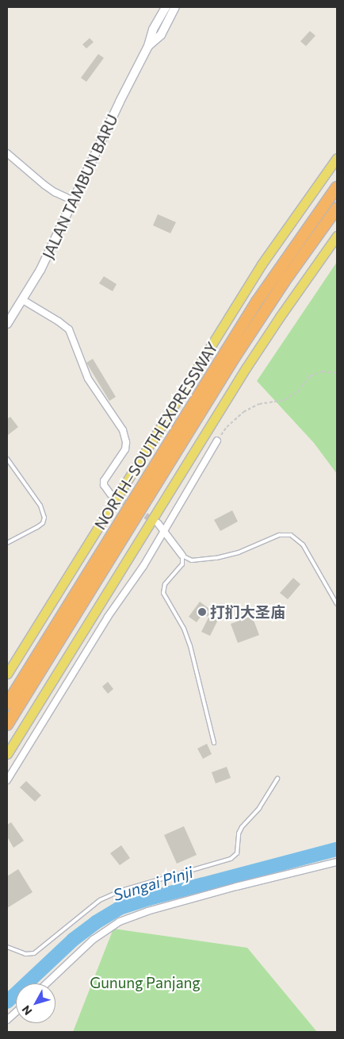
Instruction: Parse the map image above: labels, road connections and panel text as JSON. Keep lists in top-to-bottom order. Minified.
{"streets":{"highway":["NORTH–SOUTH EXPRESSWAY"],"main road":["JALAN TAMBUN BARU"]},"water":["Sungai Pinji"],"parks":["Gunung Panjang"],"places":["打扪大圣庙"],"north":"bottom left"}
